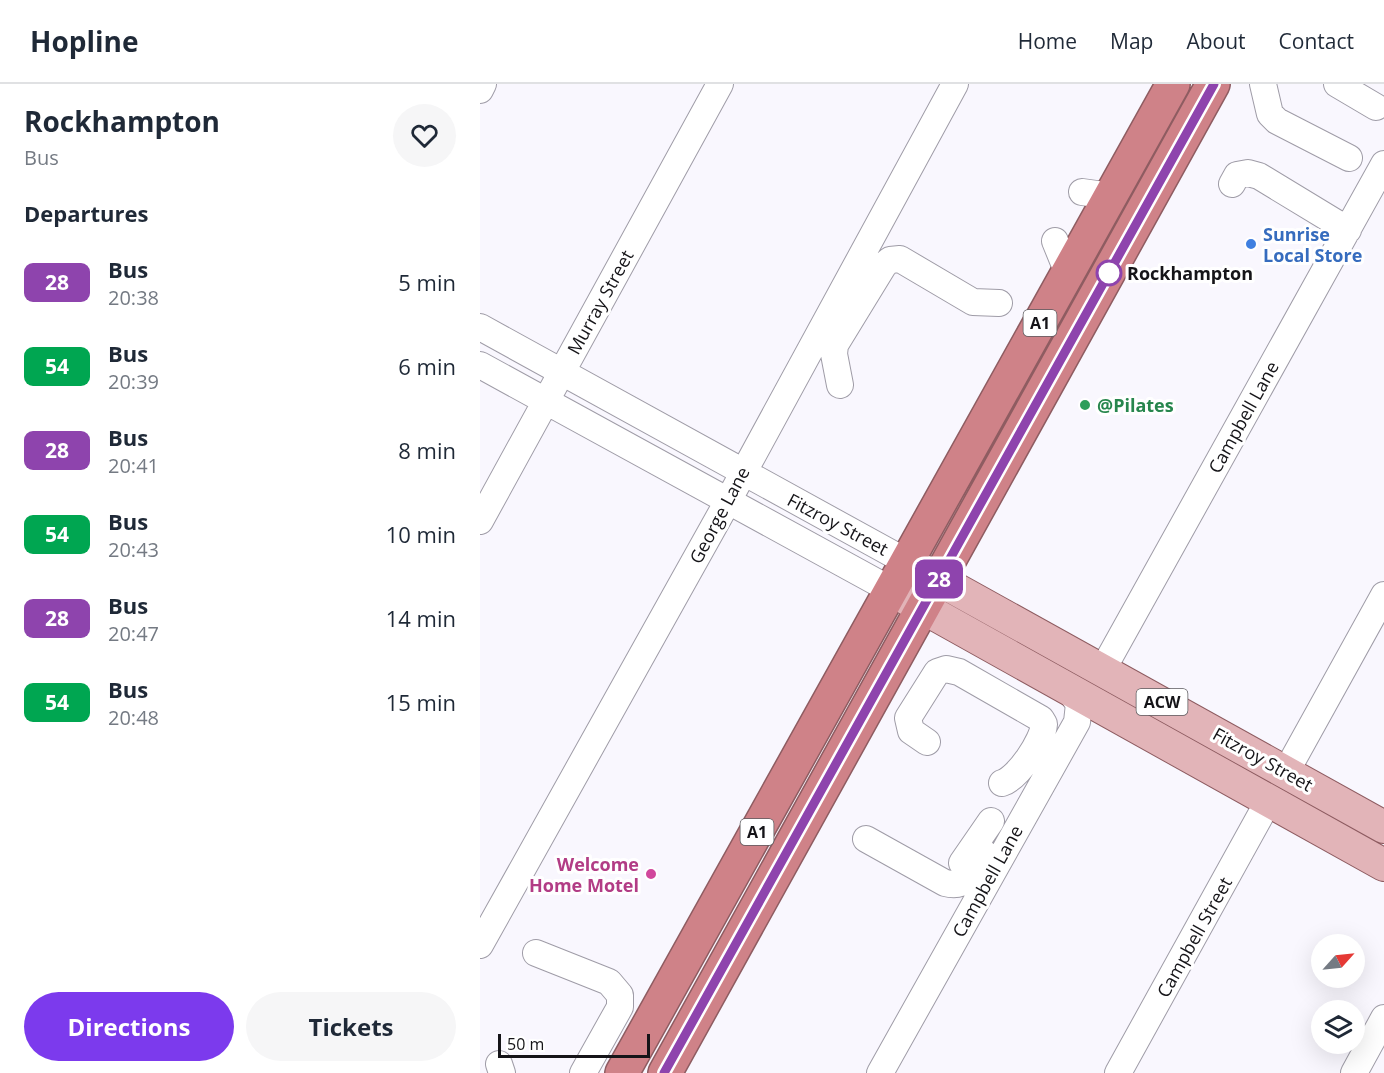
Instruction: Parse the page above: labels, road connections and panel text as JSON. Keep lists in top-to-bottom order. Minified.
{"streets":{"highway":["A1"],"main road":["Fitzroy Street","ACW"],"street":["Murray Street","Campbell Lane","George Lane","Campbell Street"]},"crossings":[["Murray Street","Fitzroy Street"],["A1","Fitzroy Street"],["Campbell Lane","Fitzroy Street"],["George Lane","Fitzroy Street"],["Fitzroy Street","Campbell Street"]],"places":["Sunrise Local Store","Rockhampton","@Pilates","Welcome Home Motel"],"lines":["bus line 28"],"scale_bar":"50 m","north":"top right","page":{"header":"Hopline","nav":["Home","Map","About","Contact"],"heading":[["Rockhampton","Bus"],"Departures"],"on_map":"28","list":[{"mark":"28","name":"Bus","note":"20:38","value":"5 min"},{"mark":"54","name":"Bus","note":"20:39","value":"6 min"},{"mark":"28","name":"Bus","note":"20:41","value":"8 min"},{"mark":"54","name":"Bus","note":"20:43","value":"10 min"},{"mark":"28","name":"Bus","note":"20:47","value":"14 min"},{"mark":"54","name":"Bus","note":"20:48","value":"15 min"}],"buttons":["Directions","Tickets"],"scale":"50 m"}}
